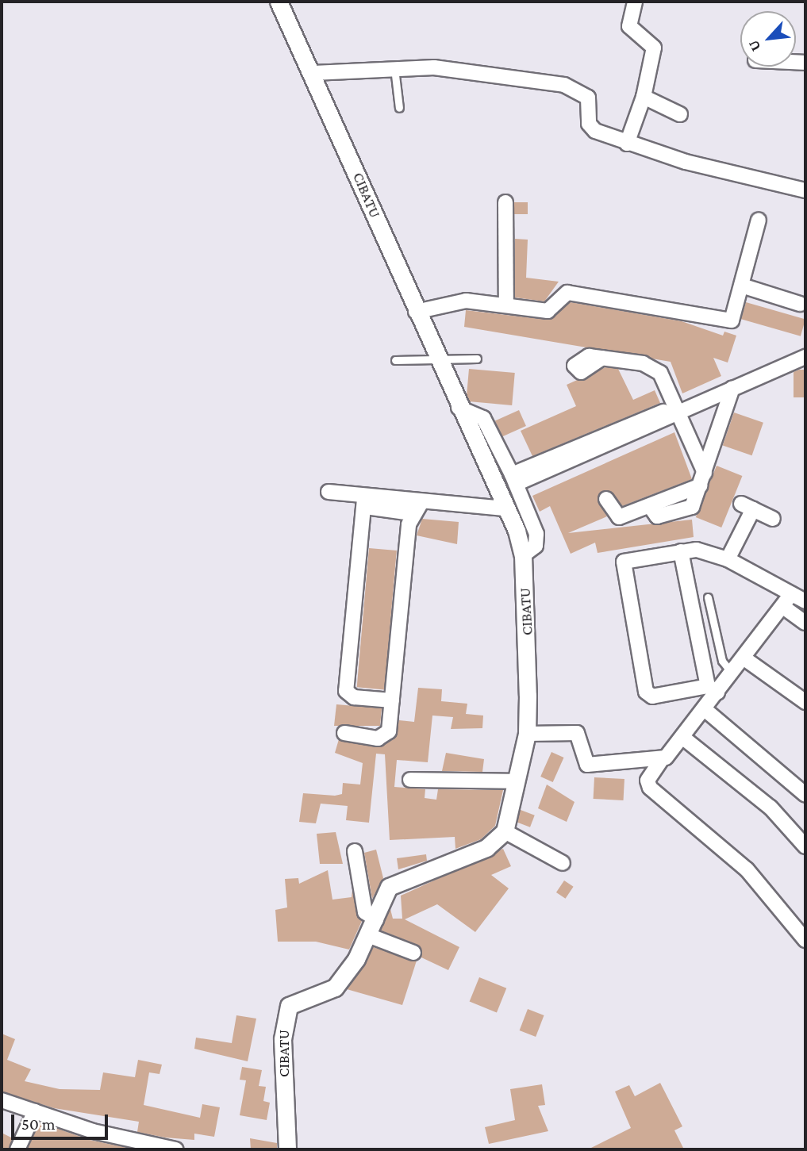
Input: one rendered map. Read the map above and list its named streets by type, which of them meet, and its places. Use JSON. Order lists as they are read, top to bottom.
{
  "streets": {
    "street": ["CIBATU"]
  },
  "scale_bar": "50 m",
  "north": "bottom left"
}
